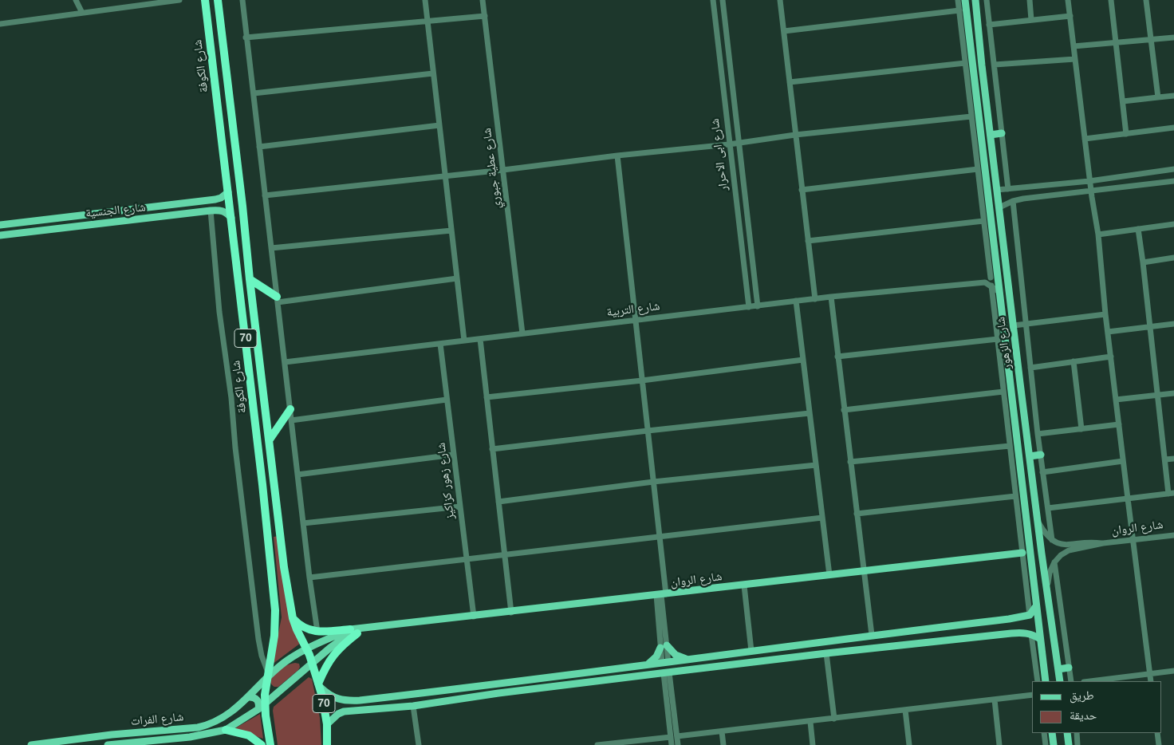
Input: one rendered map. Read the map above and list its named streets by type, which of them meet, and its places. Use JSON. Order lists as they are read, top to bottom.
{
  "streets": {
    "highway": ["شارع الكوفة", "70"],
    "main road": [
      "شارع الجنسية",
      "شارع الزهور",
      "شارع الروان",
      "شارع الفرات"
    ],
    "street": [
      "شارع ابی الاحرار",
      "شارع عطية جبوري",
      "شارع التربية",
      "شارع زهور كزاكيز"
    ]
  },
  "crossings": [
    ["شارع الكوفة", "شارع الجنسية"],
    ["شارع الكوفة", "70"],
    ["شارع الكوفة", "شارع الروان"],
    ["شارع الكوفة", "شارع الفرات"],
    ["شارع ابی الاحرار", "شارع التربية"],
    ["شارع عطية جبوري", "شارع التربية"],
    ["شارع التربية", "شارع زهور كزاكيز"],
    ["70", "شارع الروان"],
    ["70", "شارع الفرات"],
    ["شارع زهور كزاكيز", "شارع الروان"],
    ["شارع الروان", "شارع الفرات"]
  ],
  "legend": ["طريق", "حديقة"]
}
